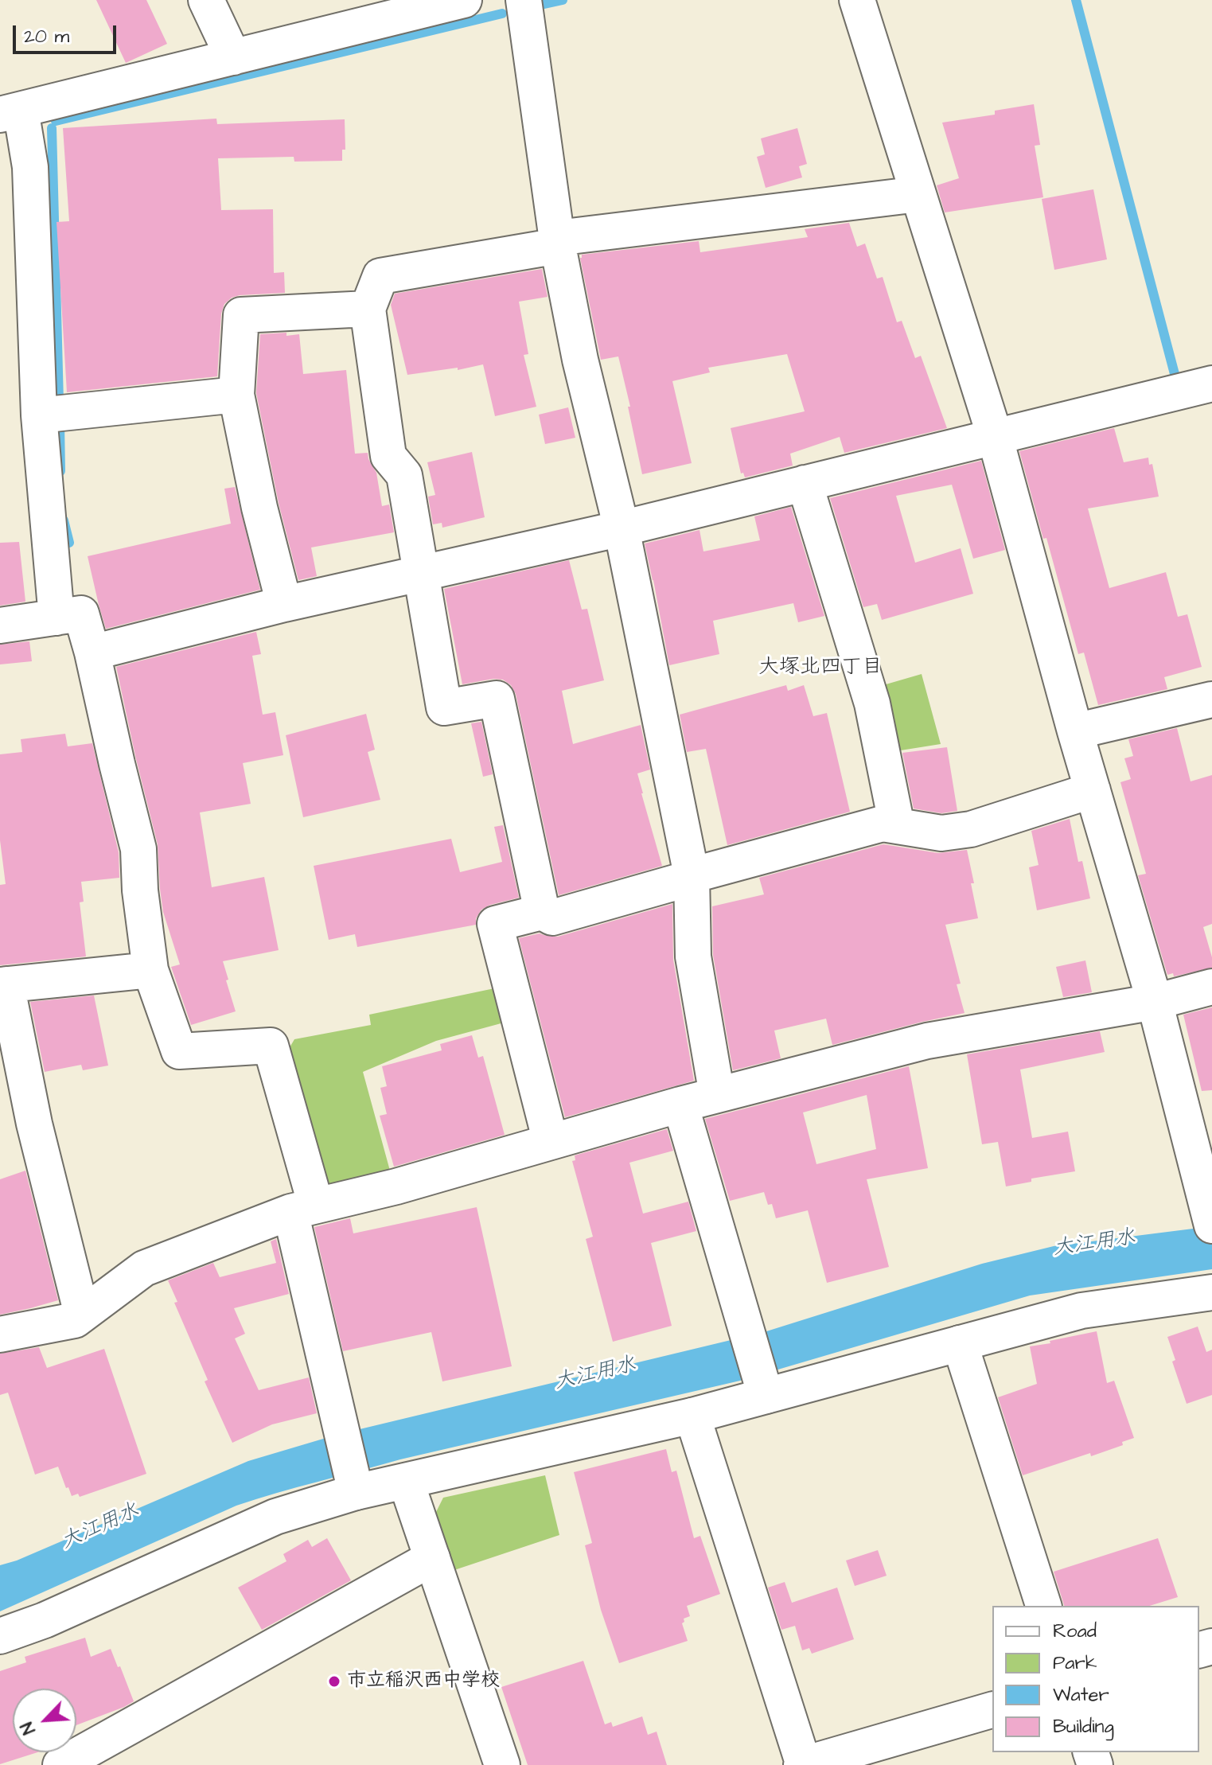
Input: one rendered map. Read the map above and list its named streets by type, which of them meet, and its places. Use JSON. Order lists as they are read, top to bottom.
{
  "districts": ["大塚北四丁目"],
  "water": ["大江用水"],
  "places": ["市立稲沢西中学校"],
  "legend": [
    "Road",
    "Park",
    "Water",
    "Building"
  ],
  "scale_bar": "20 m",
  "north": "bottom left"
}
